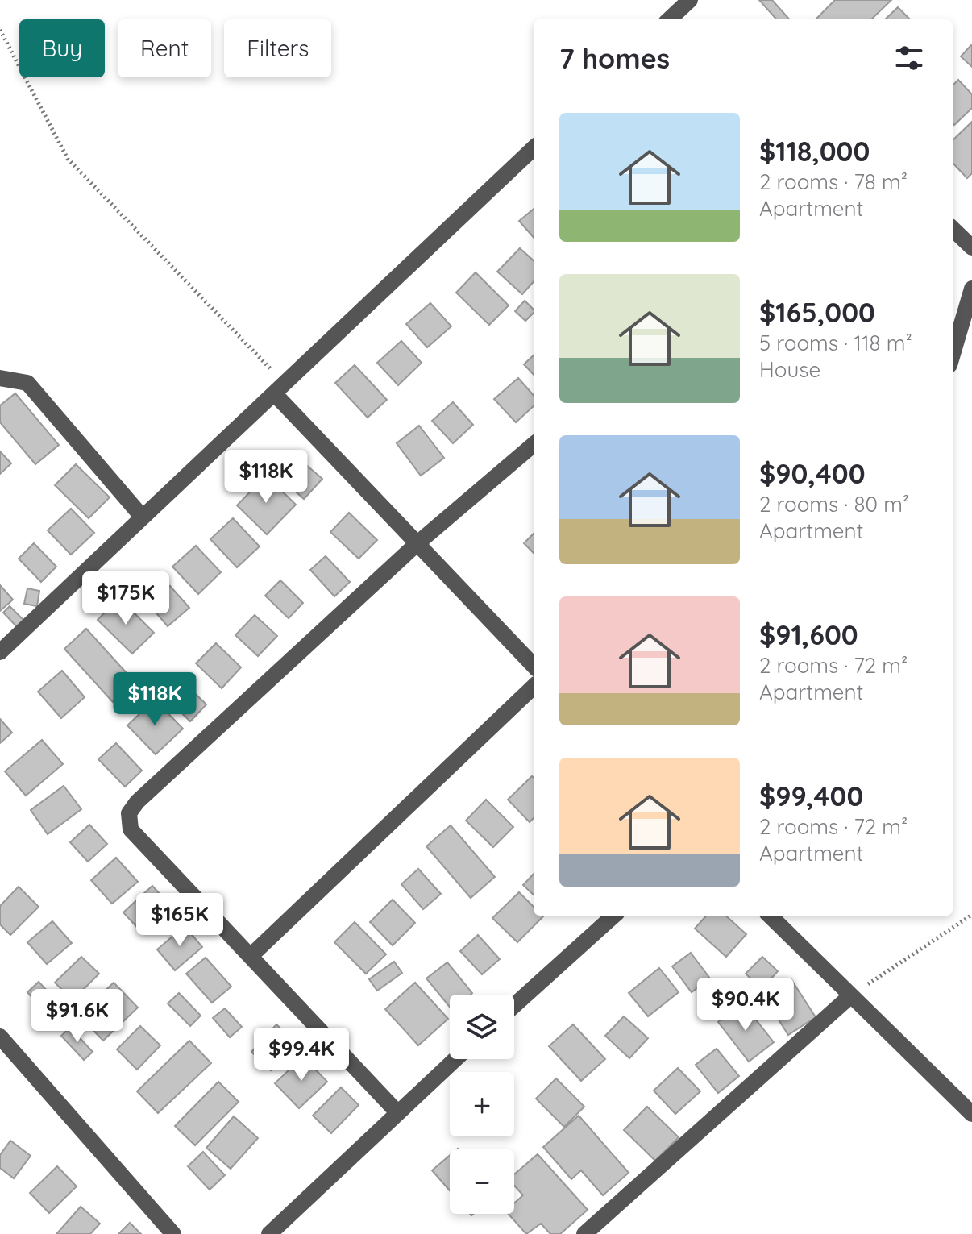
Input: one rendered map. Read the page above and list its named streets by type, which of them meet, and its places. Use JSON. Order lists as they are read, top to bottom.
{
  "page": {
    "chip": ["Buy", "Rent", "Filters"],
    "heading": "7 homes",
    "list": [
      {
        "name": "$118,000",
        "note": "2 rooms · 78 m² · Apartment"
      },
      {
        "name": "$165,000",
        "note": "5 rooms · 118 m² · House"
      },
      {
        "name": "$90,400",
        "note": "2 rooms · 80 m² · Apartment"
      },
      {
        "name": "$91,600",
        "note": "2 rooms · 72 m² · Apartment"
      },
      {
        "name": "$99,400",
        "note": "2 rooms · 72 m² · Apartment"
      }
    ],
    "price": [
      "$118K",
      "$175K",
      "$118K",
      "$165K",
      "$90.4K",
      "$91.6K",
      "$99.4K"
    ],
    "map_buttons": ["+", "−"]
  }
}
